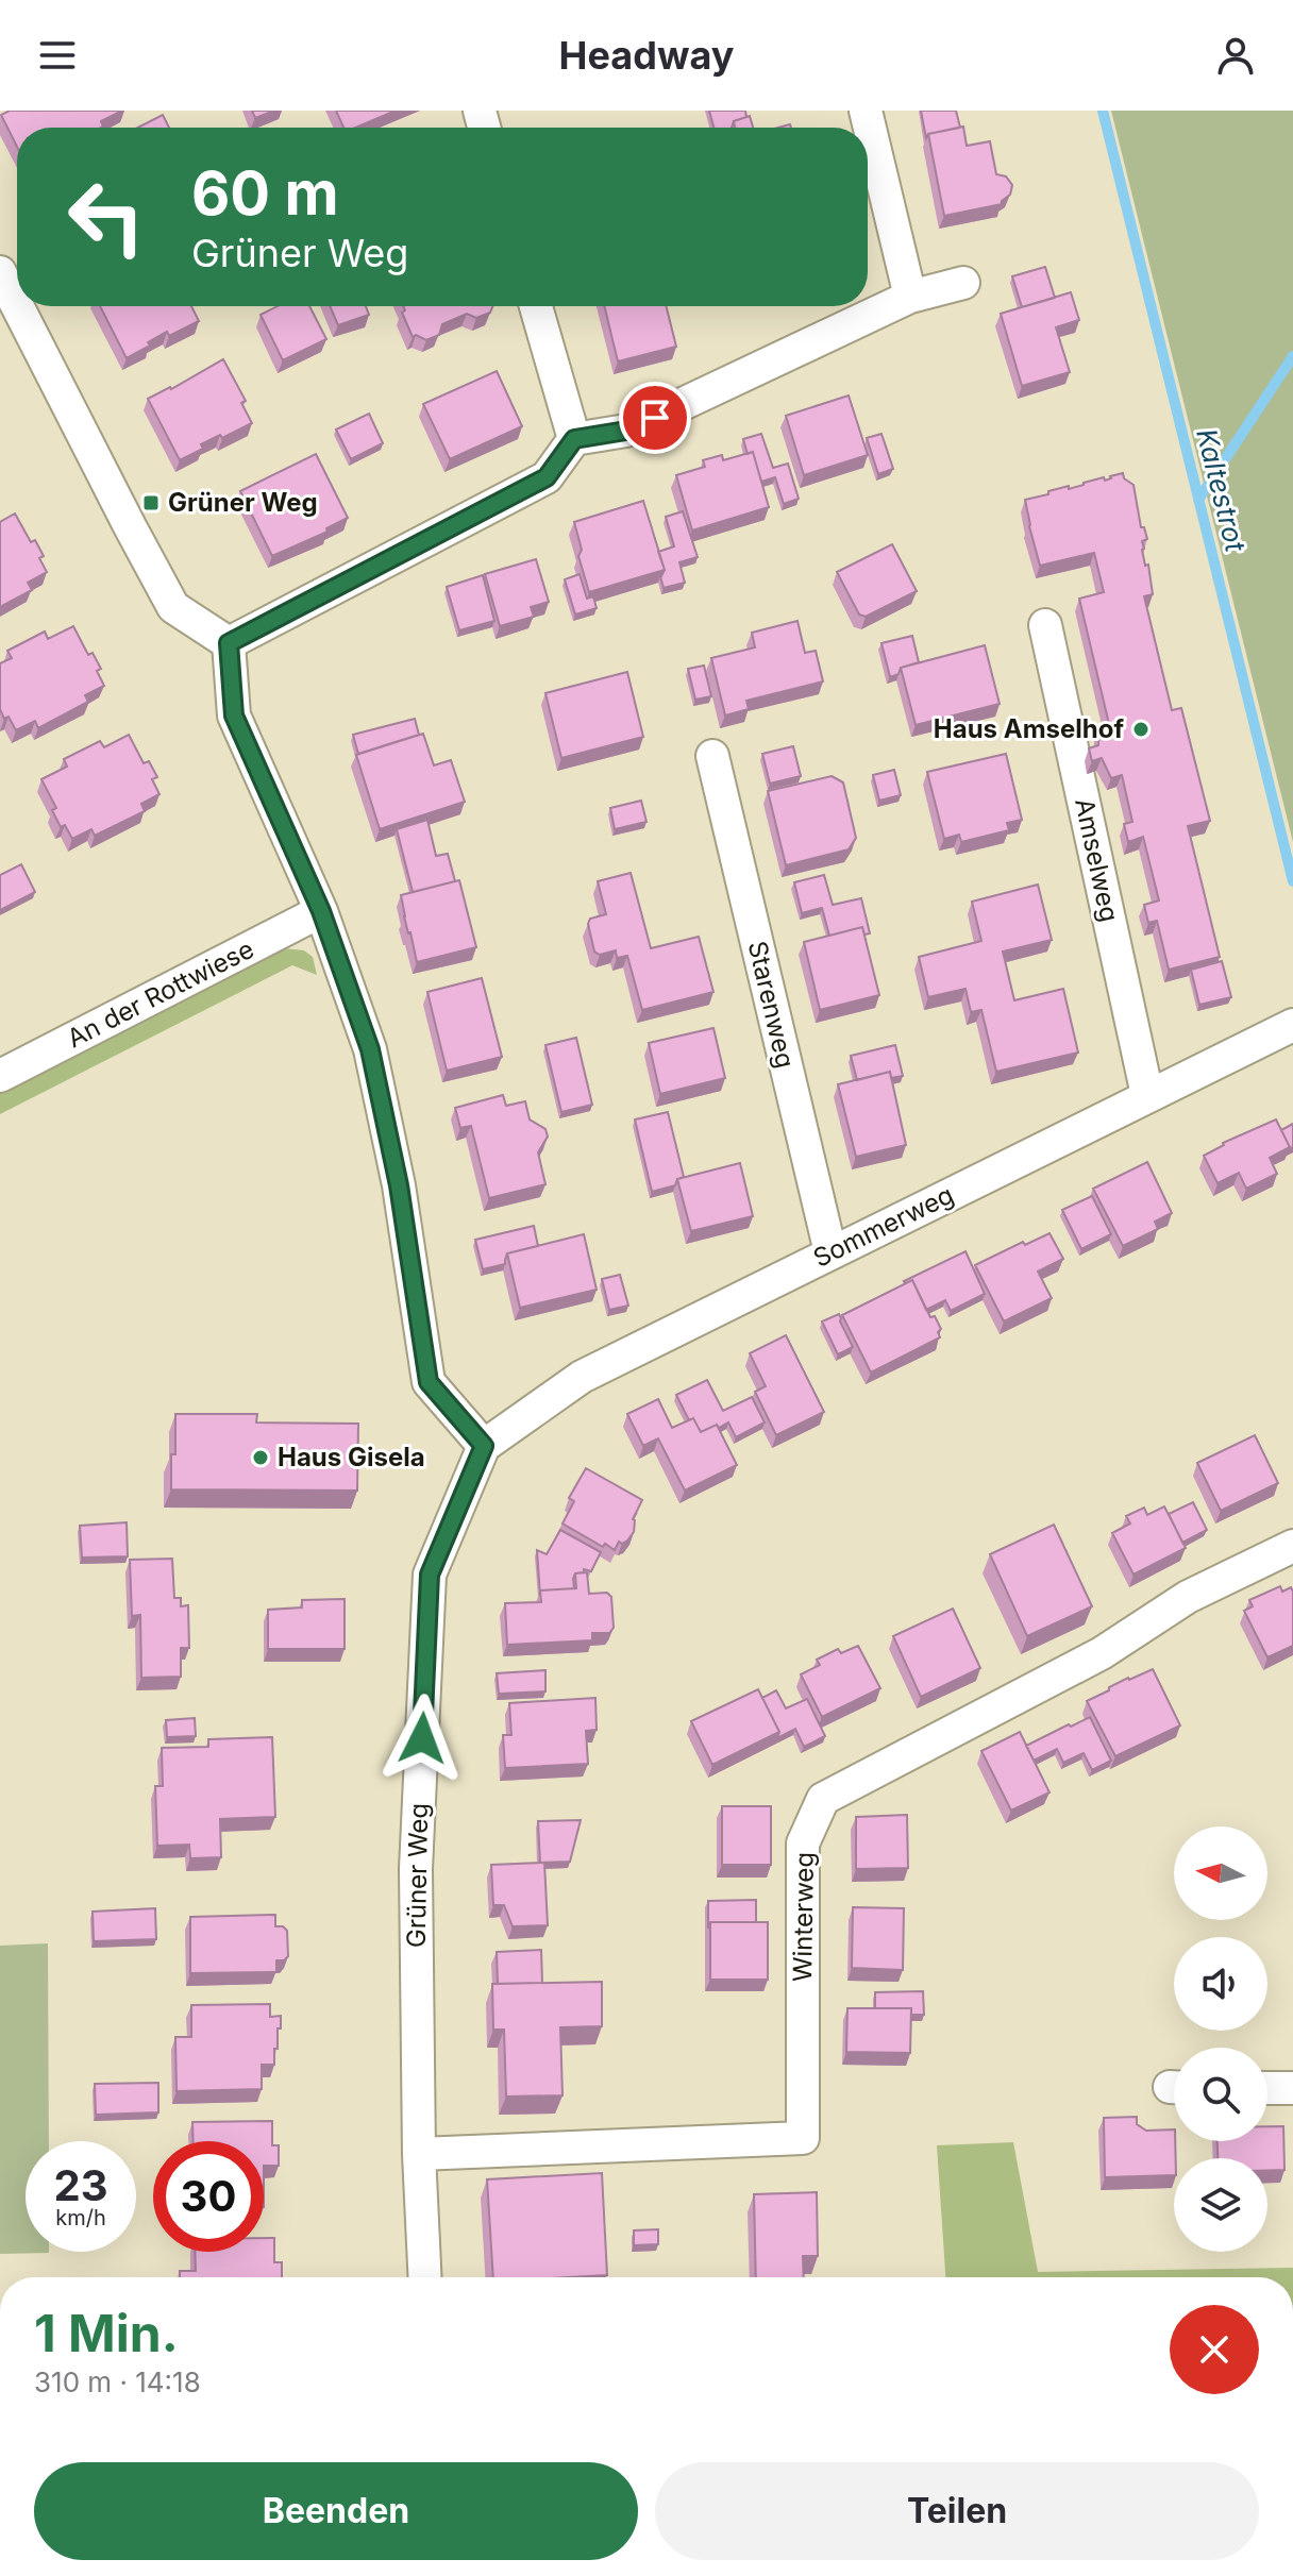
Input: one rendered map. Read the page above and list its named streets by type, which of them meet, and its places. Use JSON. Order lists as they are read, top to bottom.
{
  "streets": {
    "street": [
      "Amselweg",
      "An der Rottwiese",
      "Starenweg",
      "Sommerweg",
      "Grüner Weg",
      "Winterweg"
    ]
  },
  "crossings": [
    ["Amselweg", "Sommerweg"],
    ["Starenweg", "Sommerweg"],
    ["Sommerweg", "Grüner Weg"],
    ["Grüner Weg", "Winterweg"]
  ],
  "water": ["Kaltestrot"],
  "places": {
    "transit": ["Grüner Weg"],
    "other": ["Haus Amselhof", "Haus Gisela"]
  },
  "north": "left",
  "page": {
    "header": "Headway",
    "turn": ["60 m", "Grüner Weg"],
    "speed": "23 km/h",
    "limit": "30",
    "heading": ["1 Min.", "310 m · 14:18"],
    "buttons": ["Beenden", "Teilen"]
  }
}
